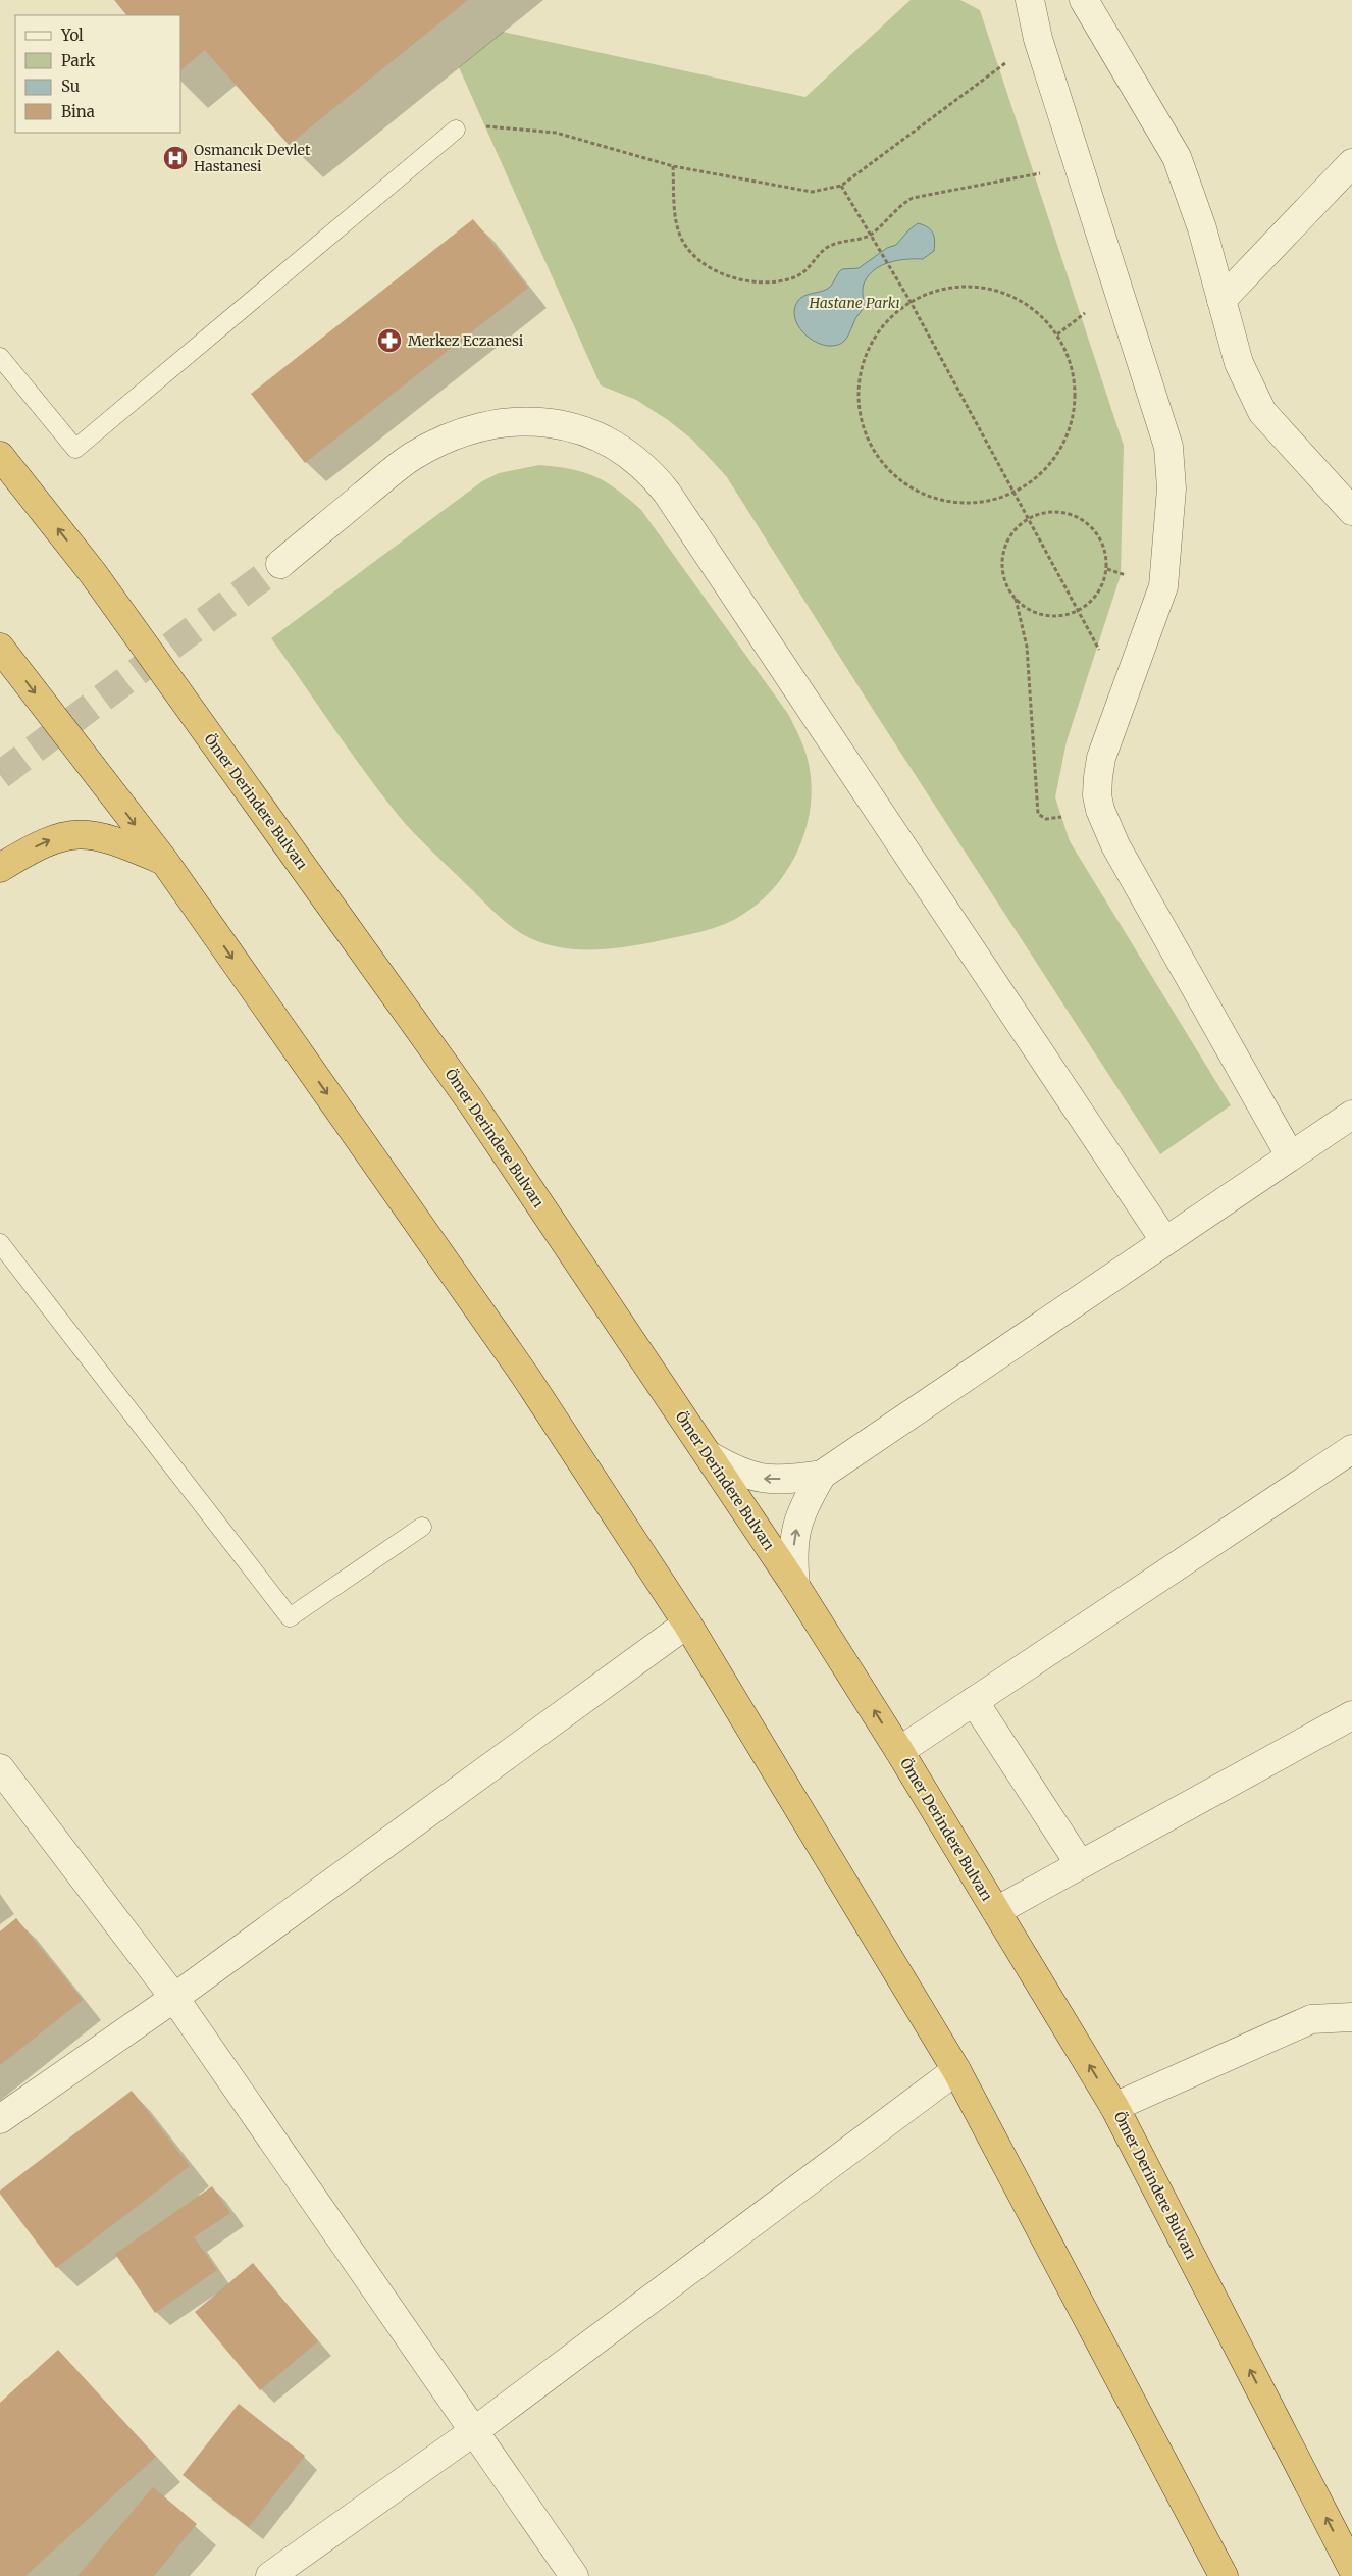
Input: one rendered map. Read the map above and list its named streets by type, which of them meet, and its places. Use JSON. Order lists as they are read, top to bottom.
{
  "streets": {
    "highway": ["Ömer Derindere Bulvarı"]
  },
  "parks": ["Hastane Parkı"],
  "places": {
    "hospital": ["Osmancık Devlet Hastanesi"],
    "pharmacy": ["Merkez Eczanesi"]
  },
  "legend": [
    "Yol",
    "Park",
    "Su",
    "Bina"
  ]
}
